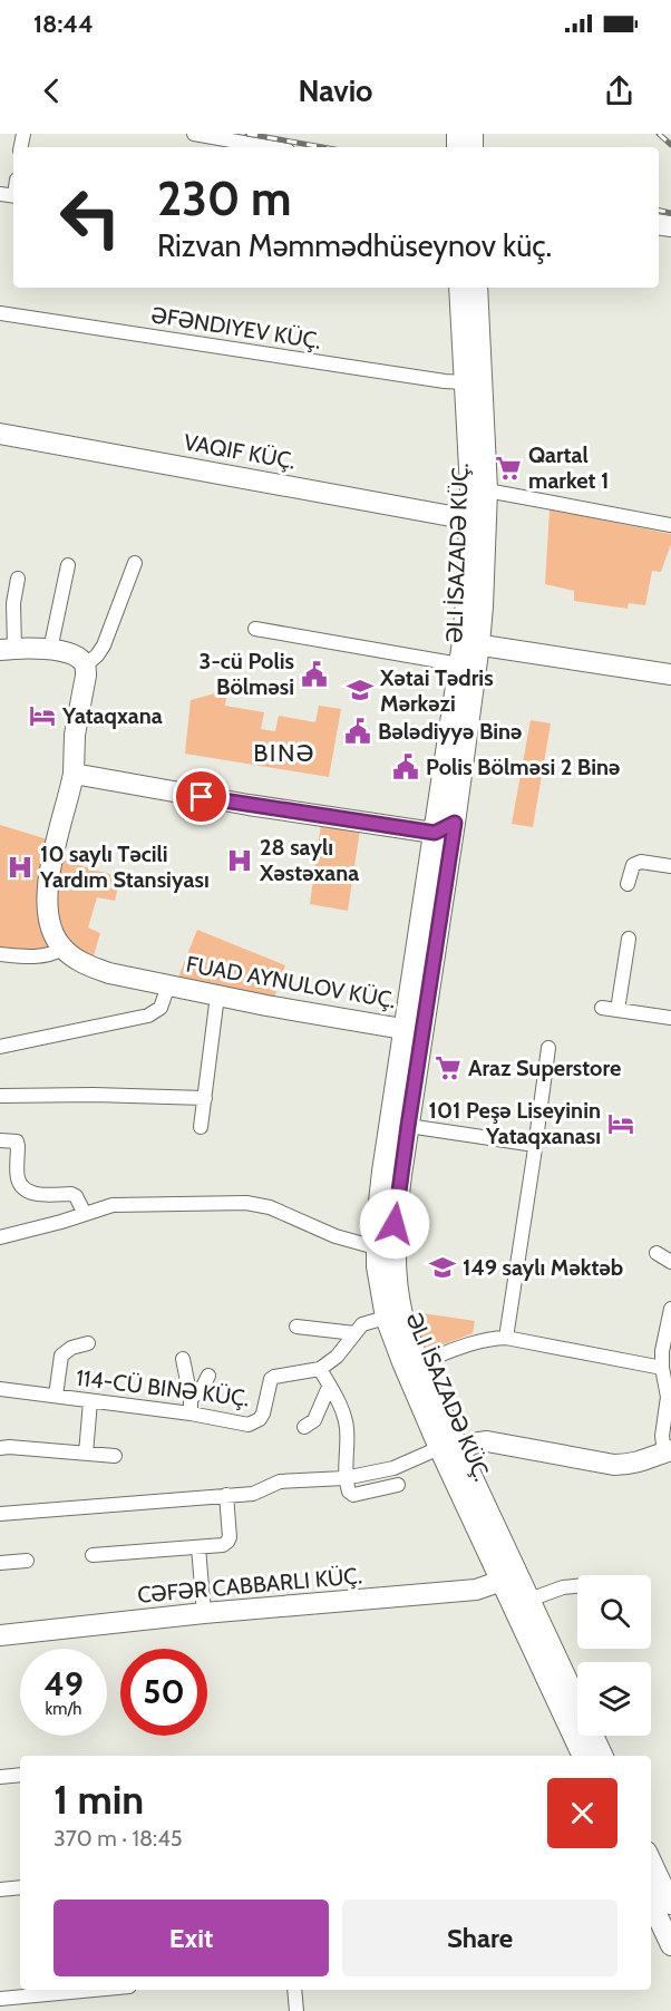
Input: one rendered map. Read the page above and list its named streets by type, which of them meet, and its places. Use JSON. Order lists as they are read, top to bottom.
{
  "streets": {
    "main road": ["VAQIF KÜÇ.", "ƏLI İSAZADƏ KÜÇ.", "FUAD AYNULOV KÜÇ."],
    "street": ["ƏFƏNDIYEV KÜÇ.", "114-CÜ BINƏ KÜÇ."]
  },
  "crossings": [
    ["ƏFƏNDIYEV KÜÇ.", "ƏLI İSAZADƏ KÜÇ."],
    ["VAQIF KÜÇ.", "ƏLI İSAZADƏ KÜÇ."],
    ["ƏLI İSAZADƏ KÜÇ.", "FUAD AYNULOV KÜÇ."]
  ],
  "districts": ["BINƏ"],
  "places": {
    "supermarket": ["Qartal market 1", "Araz Superstore"],
    "public building": ["3-cü Polis Bölməsi", "Bələdiyyə Binə", "Polis Bölməsi 2 Binə"],
    "school or university": ["Xətai Tədris Mərkəzi", "149 saylı Məktəb"],
    "hotel": ["Yataqxana", "101 Peşə Liseyinin Yataqxanası"],
    "hospital": ["28 saylı Xəstəxana", "10 saylı Təcili Yardım Stansiyası"]
  },
  "page": {
    "status": "18:44",
    "header": "Navio",
    "turn": ["230 m", "Rizvan Məmmədhüseynov küç."],
    "speed": "49 km/h",
    "limit": "50",
    "heading": ["1 min", "370 m · 18:45"],
    "buttons": ["Exit", "Share"]
  }
}
